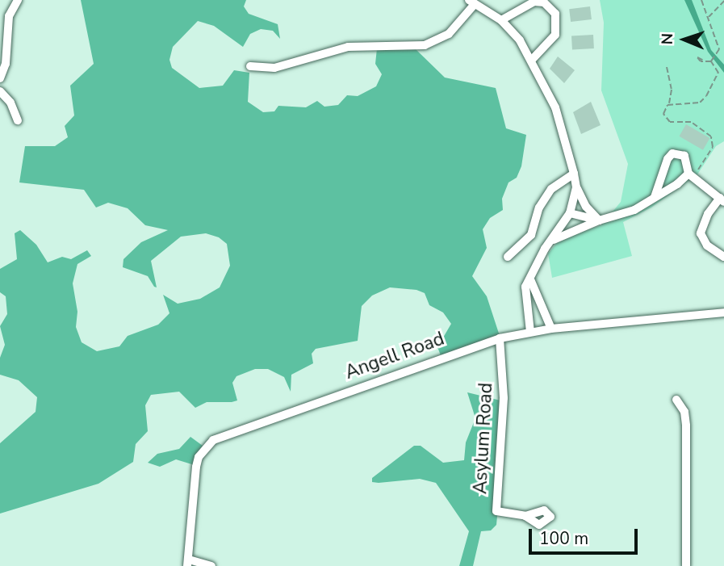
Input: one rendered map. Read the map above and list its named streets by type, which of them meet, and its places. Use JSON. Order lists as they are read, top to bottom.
{
  "streets": {
    "street": ["Angell Road", "Asylum Road"]
  },
  "crossings": [
    ["Angell Road", "Asylum Road"]
  ],
  "scale_bar": "100 m",
  "north": "left"
}
